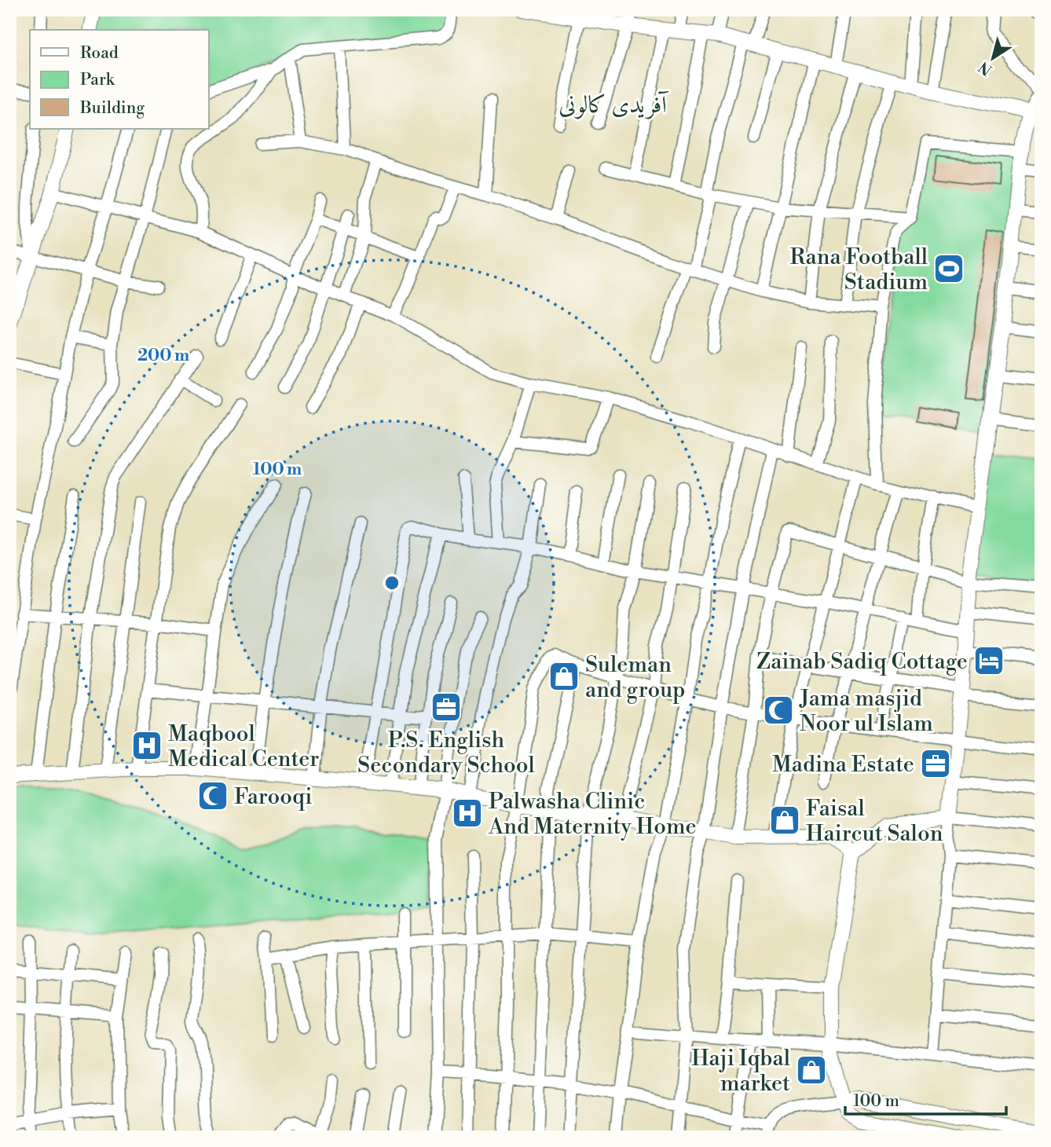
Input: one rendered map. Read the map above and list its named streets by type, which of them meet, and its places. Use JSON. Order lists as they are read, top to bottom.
{
  "districts": ["آفریدی کالونی"],
  "places": {
    "sports": ["Rana Football Stadium"],
    "hotel": ["Zainab Sadiq Cottage"],
    "shop": ["Suleman and group", "Faisal Haircut Salon", "Haji Iqbal market"],
    "office": ["P.S. English Secondary School", "Madina Estate"],
    "mosque": ["Jama masjid Noor ul Islam", "Farooqi"],
    "hospital": ["Maqbool Medical Center", "Palwasha Clinic And Maternity Home"]
  },
  "legend": ["Road", "Park", "Building"],
  "scale_bar": "100 m",
  "north": "bottom left",
  "rings": ["200 m", "100 m"]
}
